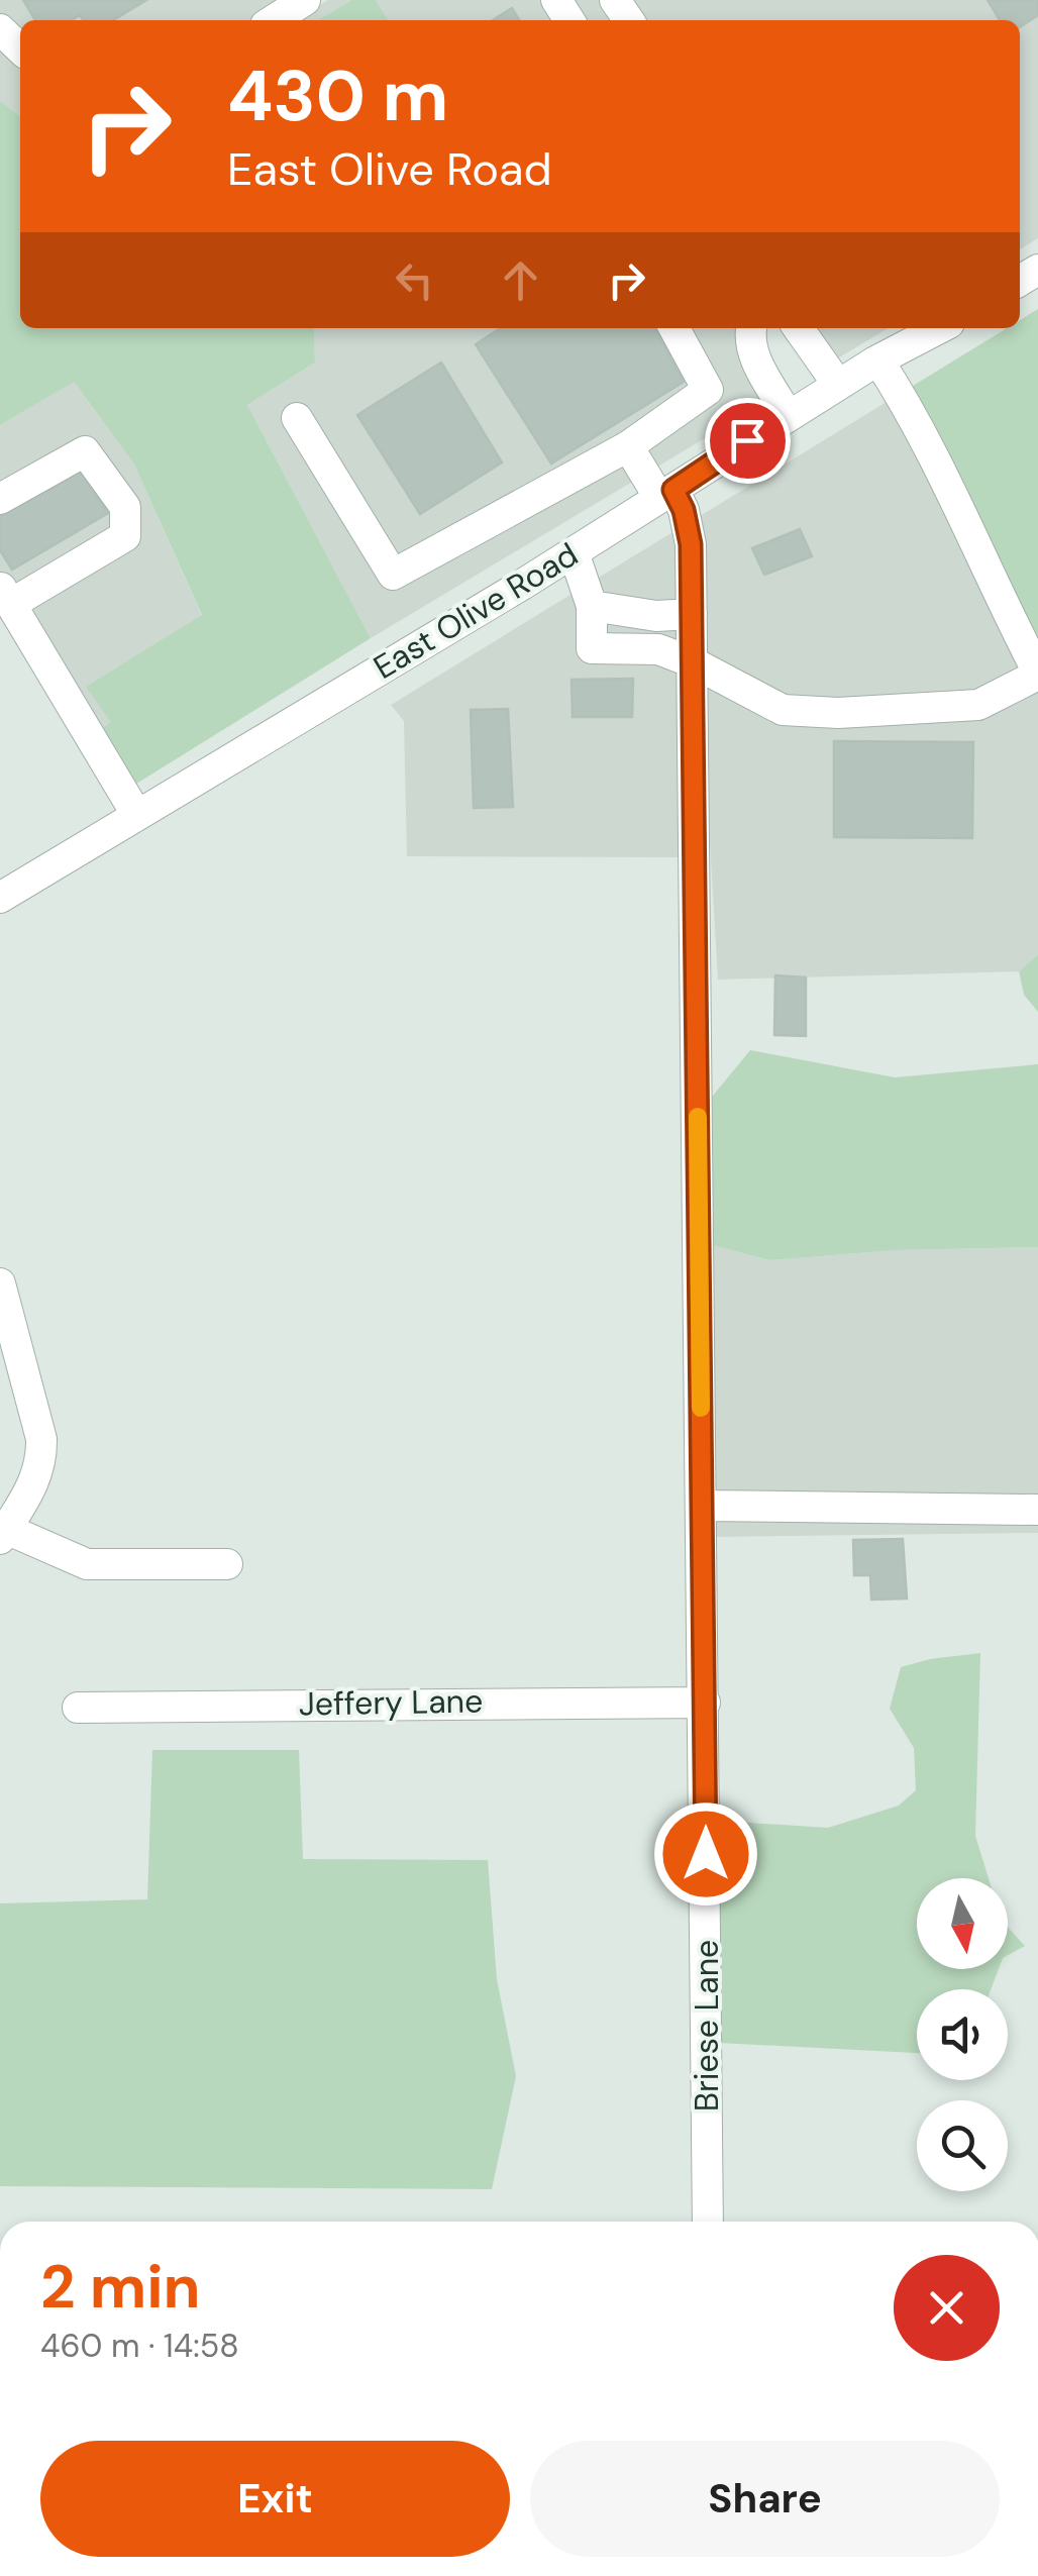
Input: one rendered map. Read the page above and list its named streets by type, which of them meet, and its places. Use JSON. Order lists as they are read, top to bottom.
{
  "streets": {
    "street": ["East Olive Road", "Jeffery Lane", "Briese Lane"]
  },
  "crossings": [
    ["East Olive Road", "Briese Lane"],
    ["Jeffery Lane", "Briese Lane"]
  ],
  "north": "bottom",
  "page": {
    "turn": ["430 m", "East Olive Road"],
    "heading": ["2 min", "460 m · 14:58"],
    "buttons": ["Exit", "Share"]
  }
}
